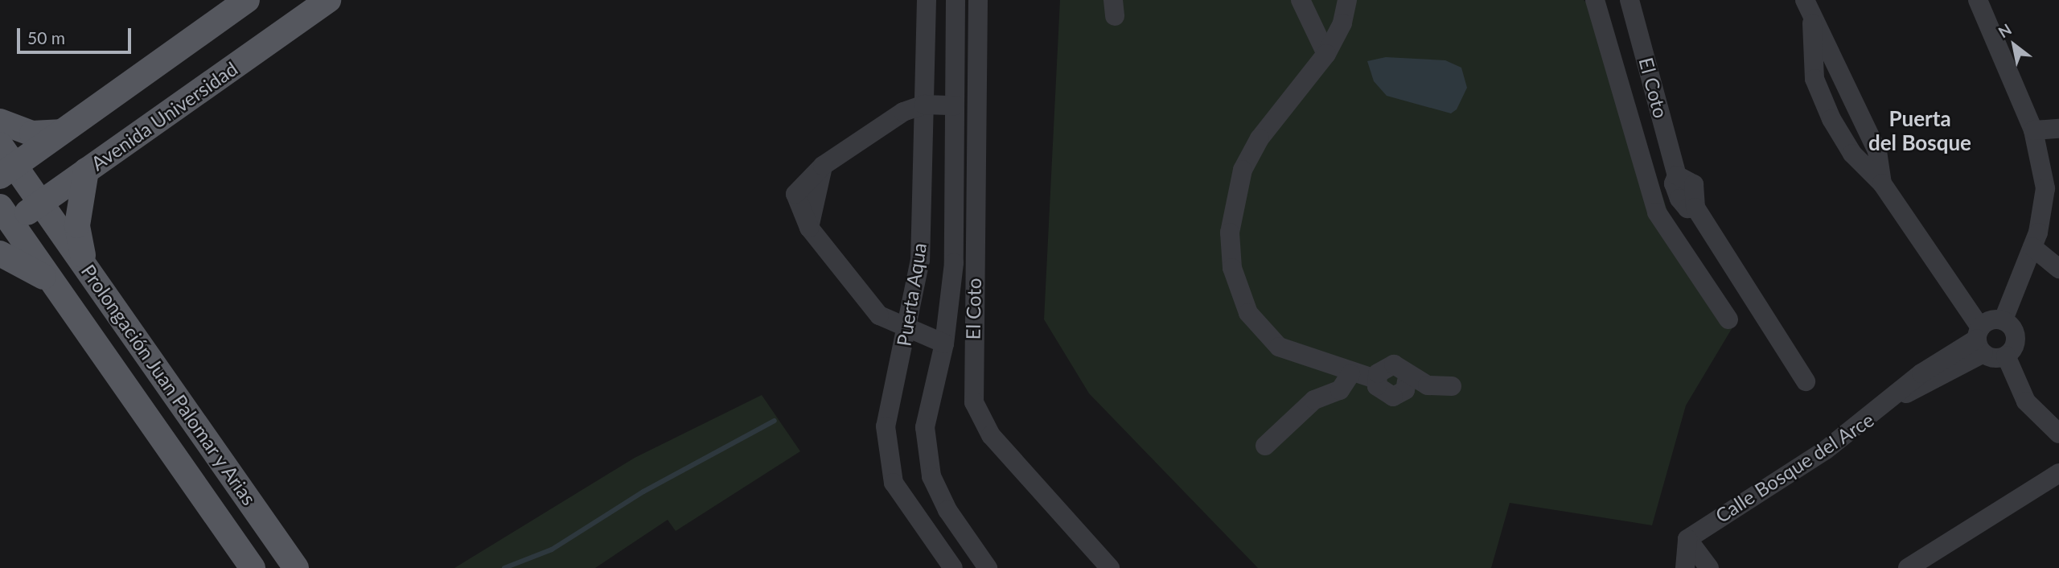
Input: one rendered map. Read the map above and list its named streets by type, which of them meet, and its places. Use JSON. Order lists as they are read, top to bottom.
{
  "streets": {
    "main road": ["Avenida Universidad", "Prolongación Juan Palomar y Arias"],
    "street": ["El Coto", "Puerta Aqua", "Calle Bosque del Arce"]
  },
  "crossings": [
    ["Avenida Universidad", "Prolongación Juan Palomar y Arias"]
  ],
  "districts": ["Puerta del Bosque"],
  "scale_bar": "50 m",
  "north": "top left"
}
